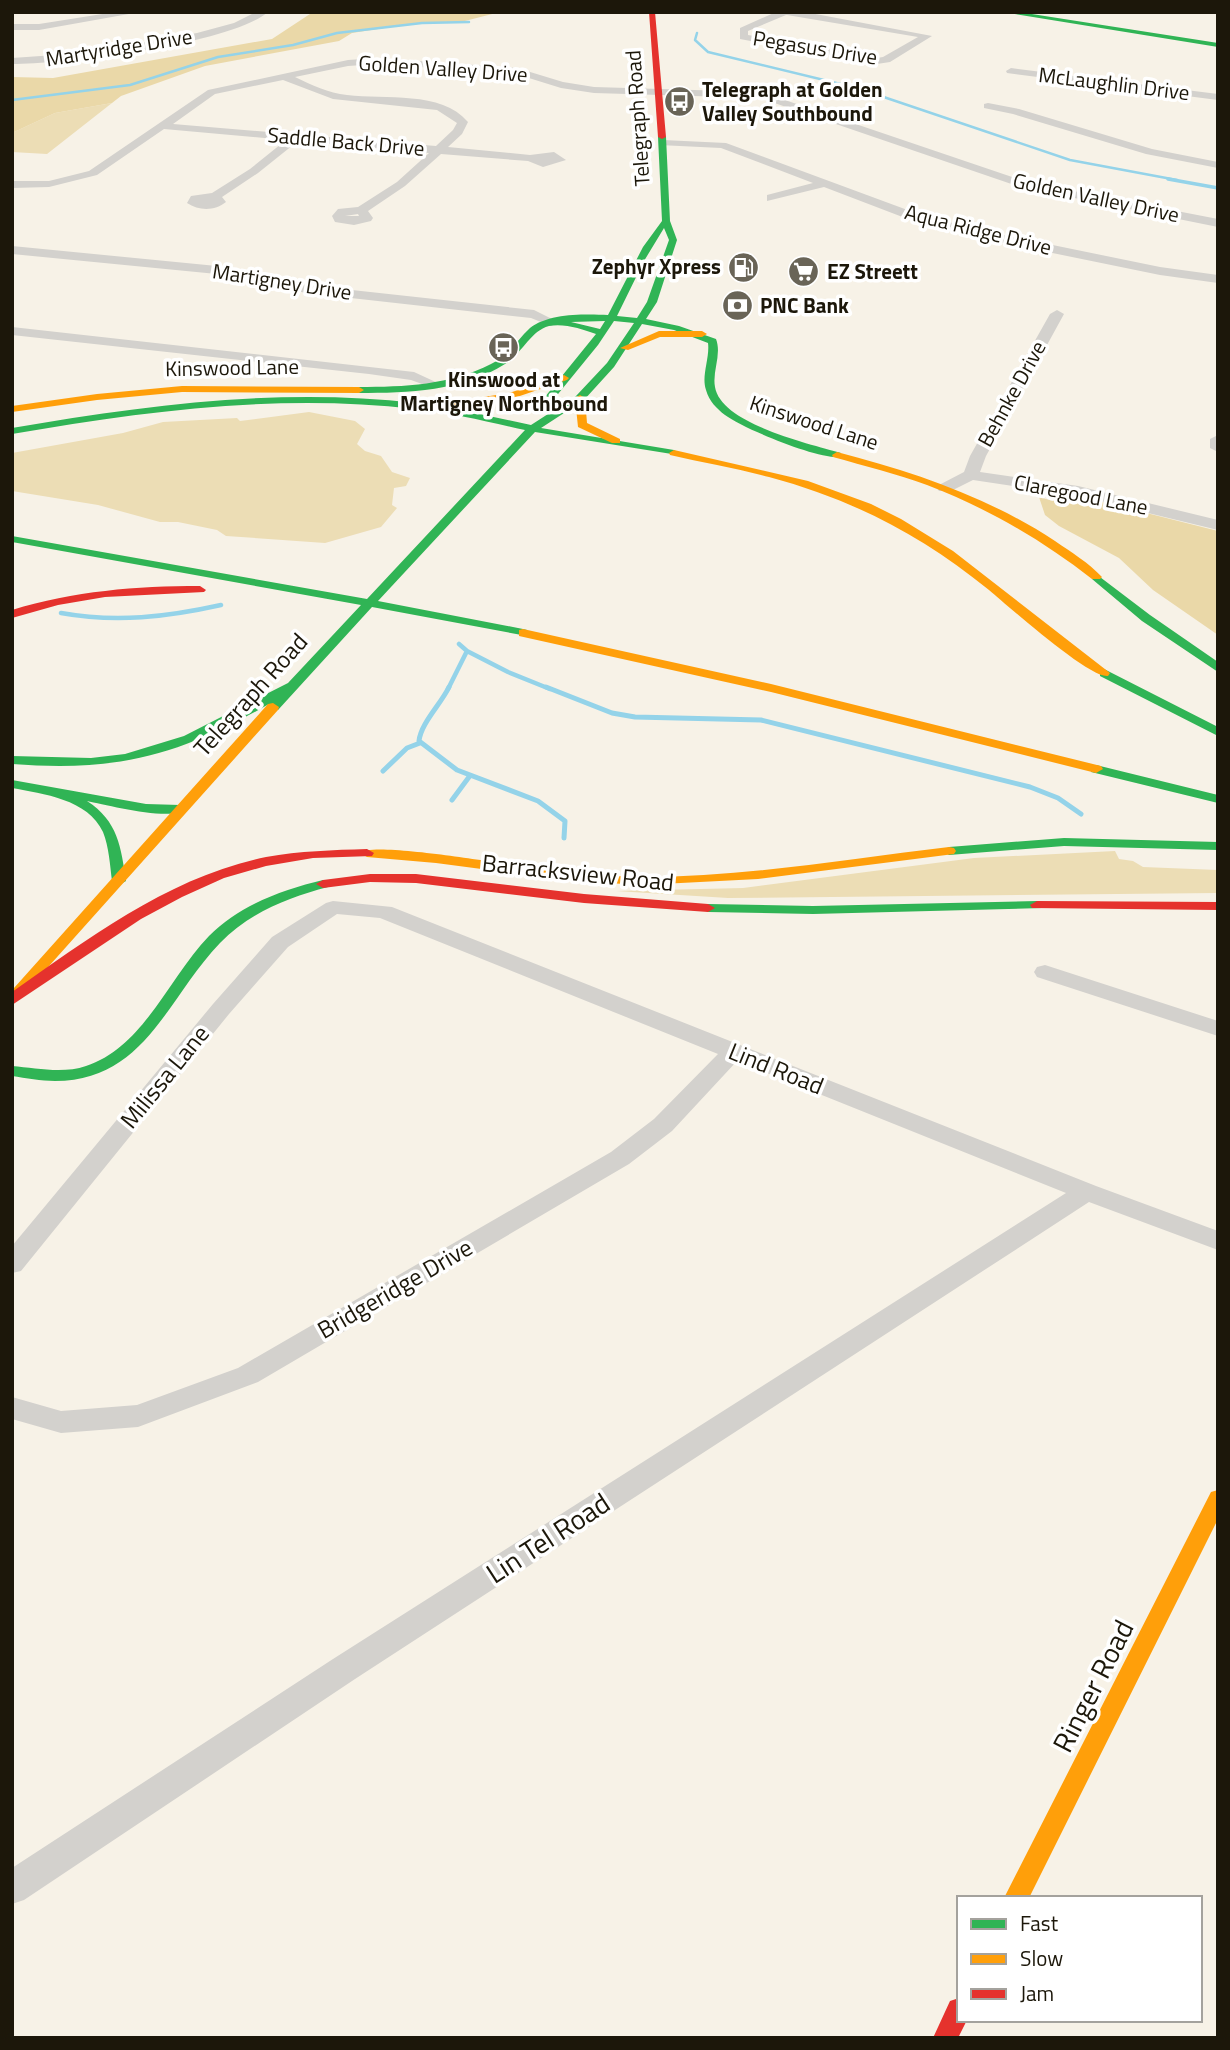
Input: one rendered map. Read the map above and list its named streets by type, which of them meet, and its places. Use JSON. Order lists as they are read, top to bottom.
{
  "streets": {
    "main road": [
      "Telegraph Road",
      "Kinswood Lane",
      "Barracksview Road",
      "Ringer Road"
    ],
    "street": [
      "Martyridge Drive",
      "Pegasus Drive",
      "Golden Valley Drive",
      "McLaughlin Drive",
      "Saddle Back Drive",
      "Aqua Ridge Drive",
      "Martigney Drive",
      "Behnke Drive",
      "Claregood Lane",
      "Lind Road",
      "Milissa Lane",
      "Bridgeridge Drive",
      "Lin Tel Road"
    ]
  },
  "crossings": [
    ["Golden Valley Drive", "Telegraph Road"],
    ["Golden Valley Drive", "Saddle Back Drive"],
    ["Telegraph Road", "Aqua Ridge Drive"],
    ["Martigney Drive", "Kinswood Lane"],
    ["Behnke Drive", "Claregood Lane"],
    ["Lind Road", "Milissa Lane"],
    ["Lind Road", "Bridgeridge Drive"],
    ["Lind Road", "Lin Tel Road"]
  ],
  "places": {
    "bus stop": ["Telegraph at Golden Valley Southbound", "Kinswood at Martigney Northbound"],
    "fuel station": ["Zephyr Xpress"],
    "supermarket": ["EZ Streett"],
    "bank": ["PNC Bank"]
  },
  "legend": ["Fast", "Slow", "Jam"]
}
